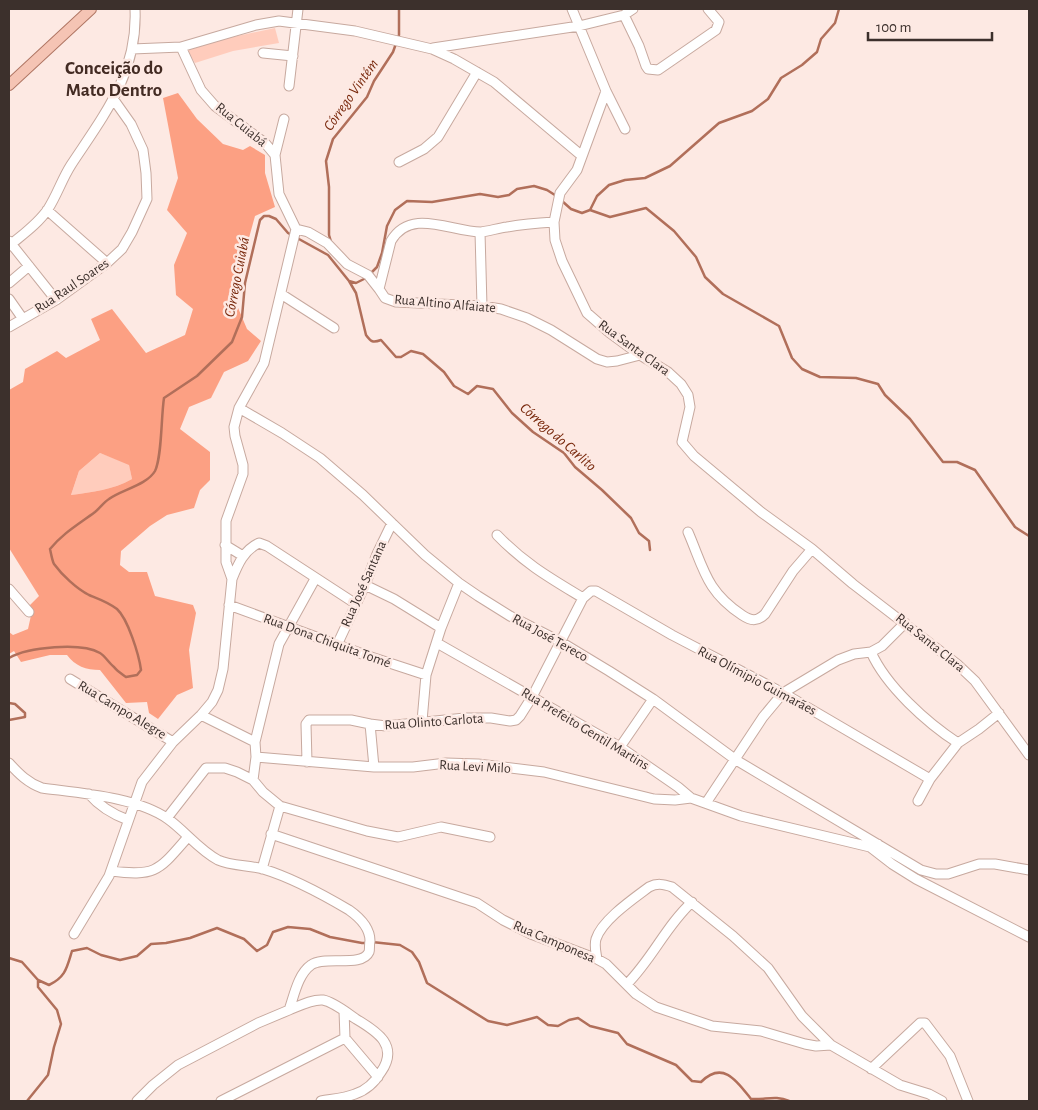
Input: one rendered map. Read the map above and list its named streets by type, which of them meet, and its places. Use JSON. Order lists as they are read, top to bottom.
{
  "streets": {
    "street": [
      "Rua Cuiabá",
      "Rua Raul Soares",
      "Rua Altino Alfaiate",
      "Rua Santa Clara",
      "Rua José Santana",
      "Rua José Tereco",
      "Rua Dona Chiquita Tomé",
      "Rua Olímipio Guimarães",
      "Rua Campo Alegre",
      "Rua Olinto Carlota",
      "Rua Prefeito Gentil Martins",
      "Rua Levi Milo",
      "Rua Camponesa"
    ]
  },
  "crossings": [
    ["Rua Altino Alfaiate", "Rua Santa Clara"],
    ["Rua José Santana", "Rua José Tereco"],
    ["Rua José Santana", "Rua Dona Chiquita Tomé"],
    ["Rua José Tereco", "Rua Prefeito Gentil Martins"],
    ["Rua Olinto Carlota", "Rua Prefeito Gentil Martins"],
    ["Rua Olinto Carlota", "Rua Levi Milo"],
    ["Rua Prefeito Gentil Martins", "Rua Levi Milo"]
  ],
  "districts": ["Conceição do Mato Dentro"],
  "water": ["Córrego Vintém", "Córrego Cuiabá", "Córrego do Carlito"],
  "scale_bar": "100 m"
}
